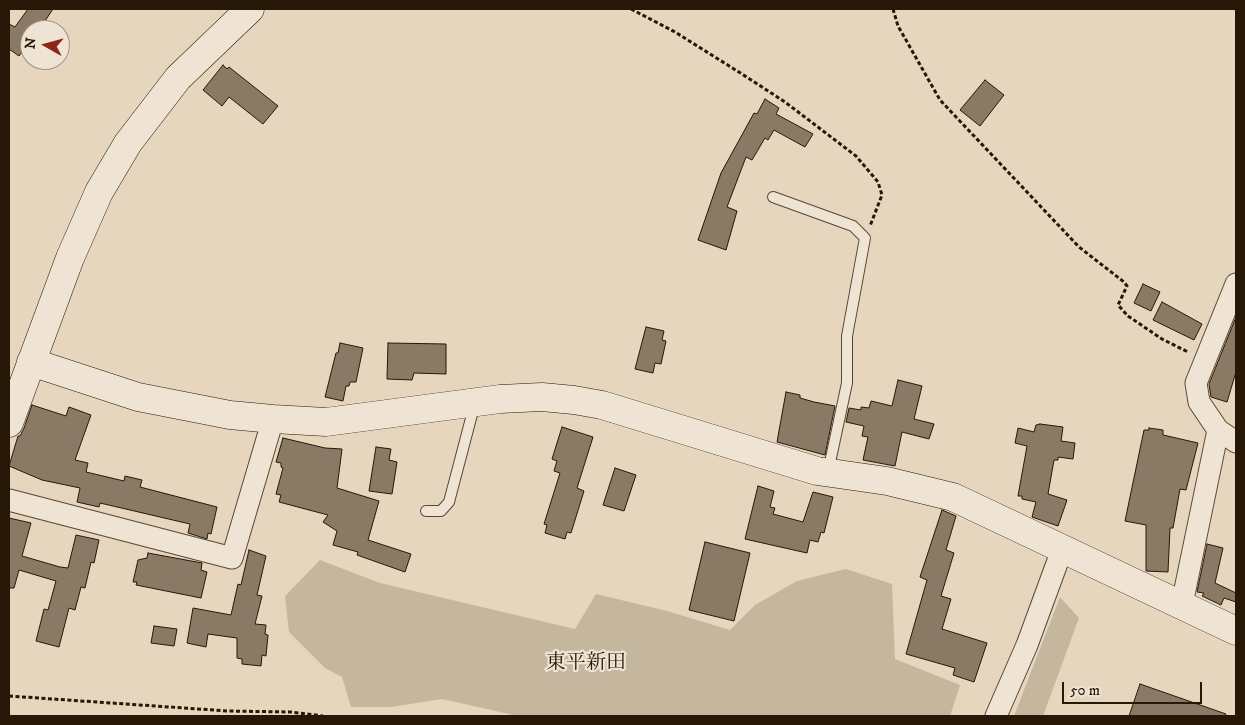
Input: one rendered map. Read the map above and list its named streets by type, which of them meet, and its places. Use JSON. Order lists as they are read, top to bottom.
{
  "districts": ["東平新田"],
  "scale_bar": "50 m",
  "north": "left"
}
